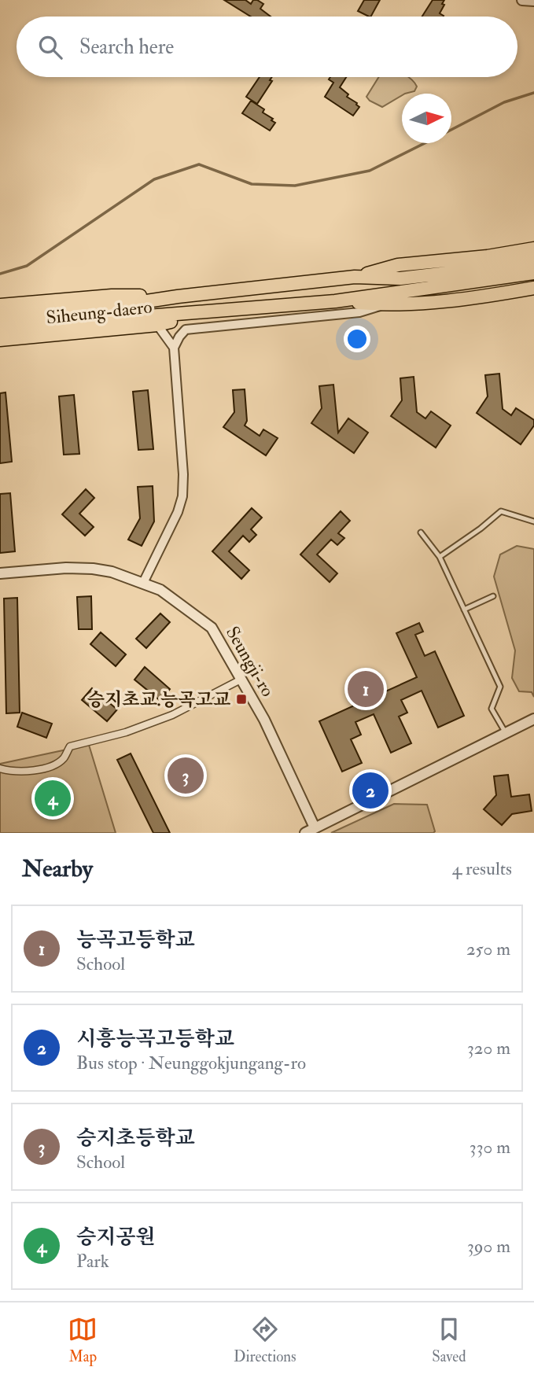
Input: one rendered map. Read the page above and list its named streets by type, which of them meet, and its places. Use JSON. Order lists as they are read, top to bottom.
{
  "streets": {
    "main road": ["Siheung-daero"],
    "street": ["Seungji-ro"]
  },
  "places": {
    "transit": ["승지초교.능곡고교"]
  },
  "north": "right",
  "page": {
    "search": "Search here",
    "pins": [
      "1",
      "3",
      "2",
      "4"
    ],
    "heading": ["Nearby", "4 results"],
    "list": [
      {
        "mark": "1",
        "name": "능곡고등학교",
        "note": "School",
        "value": "250 m"
      },
      {
        "mark": "2",
        "name": "시흥능곡고등학교",
        "note": "Bus stop · Neunggokjungang-ro",
        "value": "320 m"
      },
      {
        "mark": "3",
        "name": "승지초등학교",
        "note": "School",
        "value": "330 m"
      },
      {
        "mark": "4",
        "name": "승지공원",
        "note": "Park",
        "value": "390 m"
      }
    ],
    "nav": ["Map", "Directions", "Saved"]
  }
}
